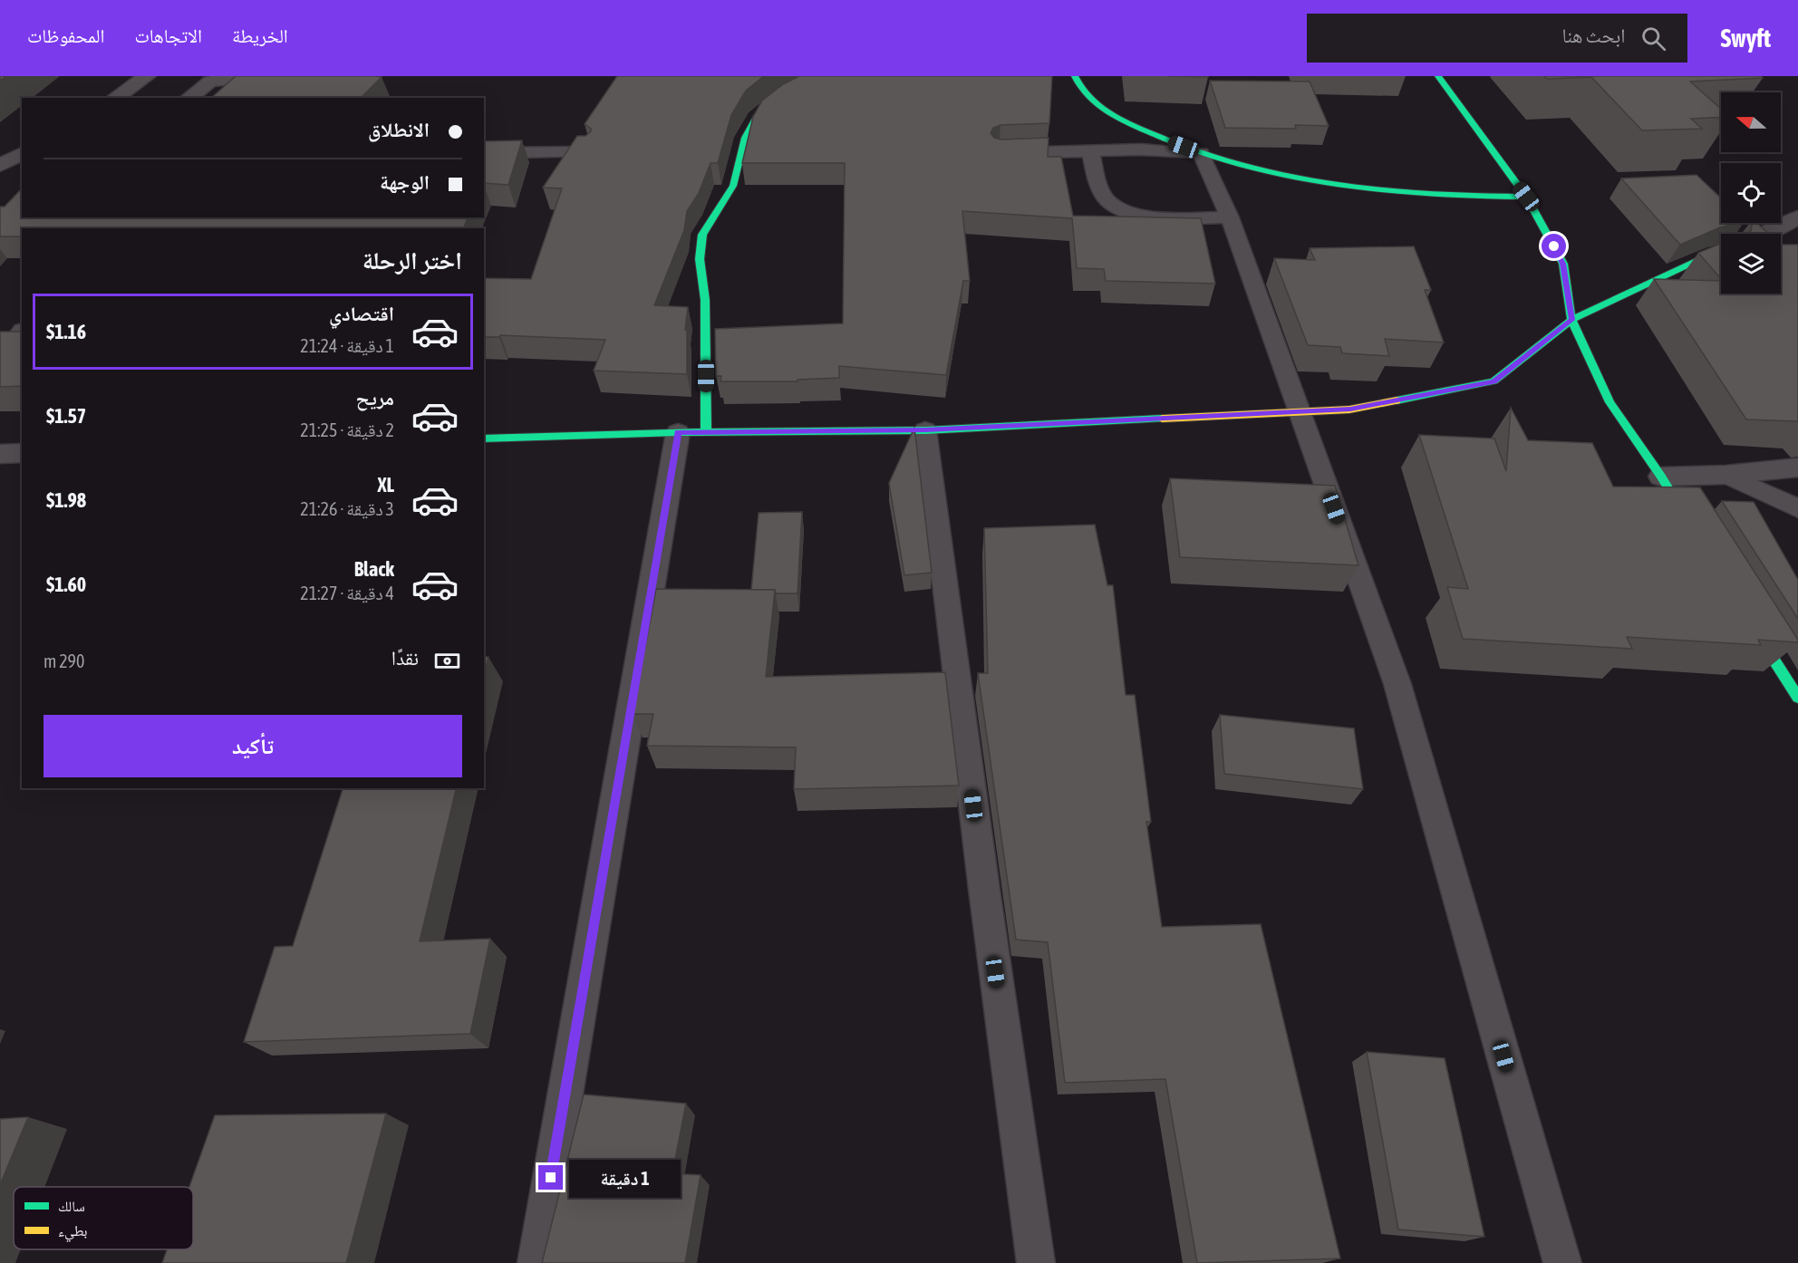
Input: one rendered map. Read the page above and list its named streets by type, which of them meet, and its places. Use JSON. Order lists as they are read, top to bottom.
{
  "legend": ["سالك", "بطيء"],
  "north": "left",
  "page": {
    "header": "Swyft",
    "search": "ابحث هنا",
    "nav": ["الخريطة", "الاتجاهات", "المحفوظات"],
    "banner": ["الانطلاق", "الوجهة"],
    "heading": "اختر الرحلة",
    "list": [
      {
        "name": "اقتصادي",
        "note": "1 دقيقة · 21:24",
        "value": "$1.16"
      },
      {
        "name": "مريح",
        "note": "2 دقيقة · 21:25",
        "value": "$1.57"
      },
      {
        "name": "XL",
        "note": "3 دقيقة · 21:26",
        "value": "$1.98"
      },
      {
        "name": "Black",
        "note": "4 دقيقة · 21:27",
        "value": "$1.60"
      }
    ],
    "pay": ["نقدًا", "290 m"],
    "buttons": "تأكيد",
    "bubble": "1 دقيقة"
  }
}
